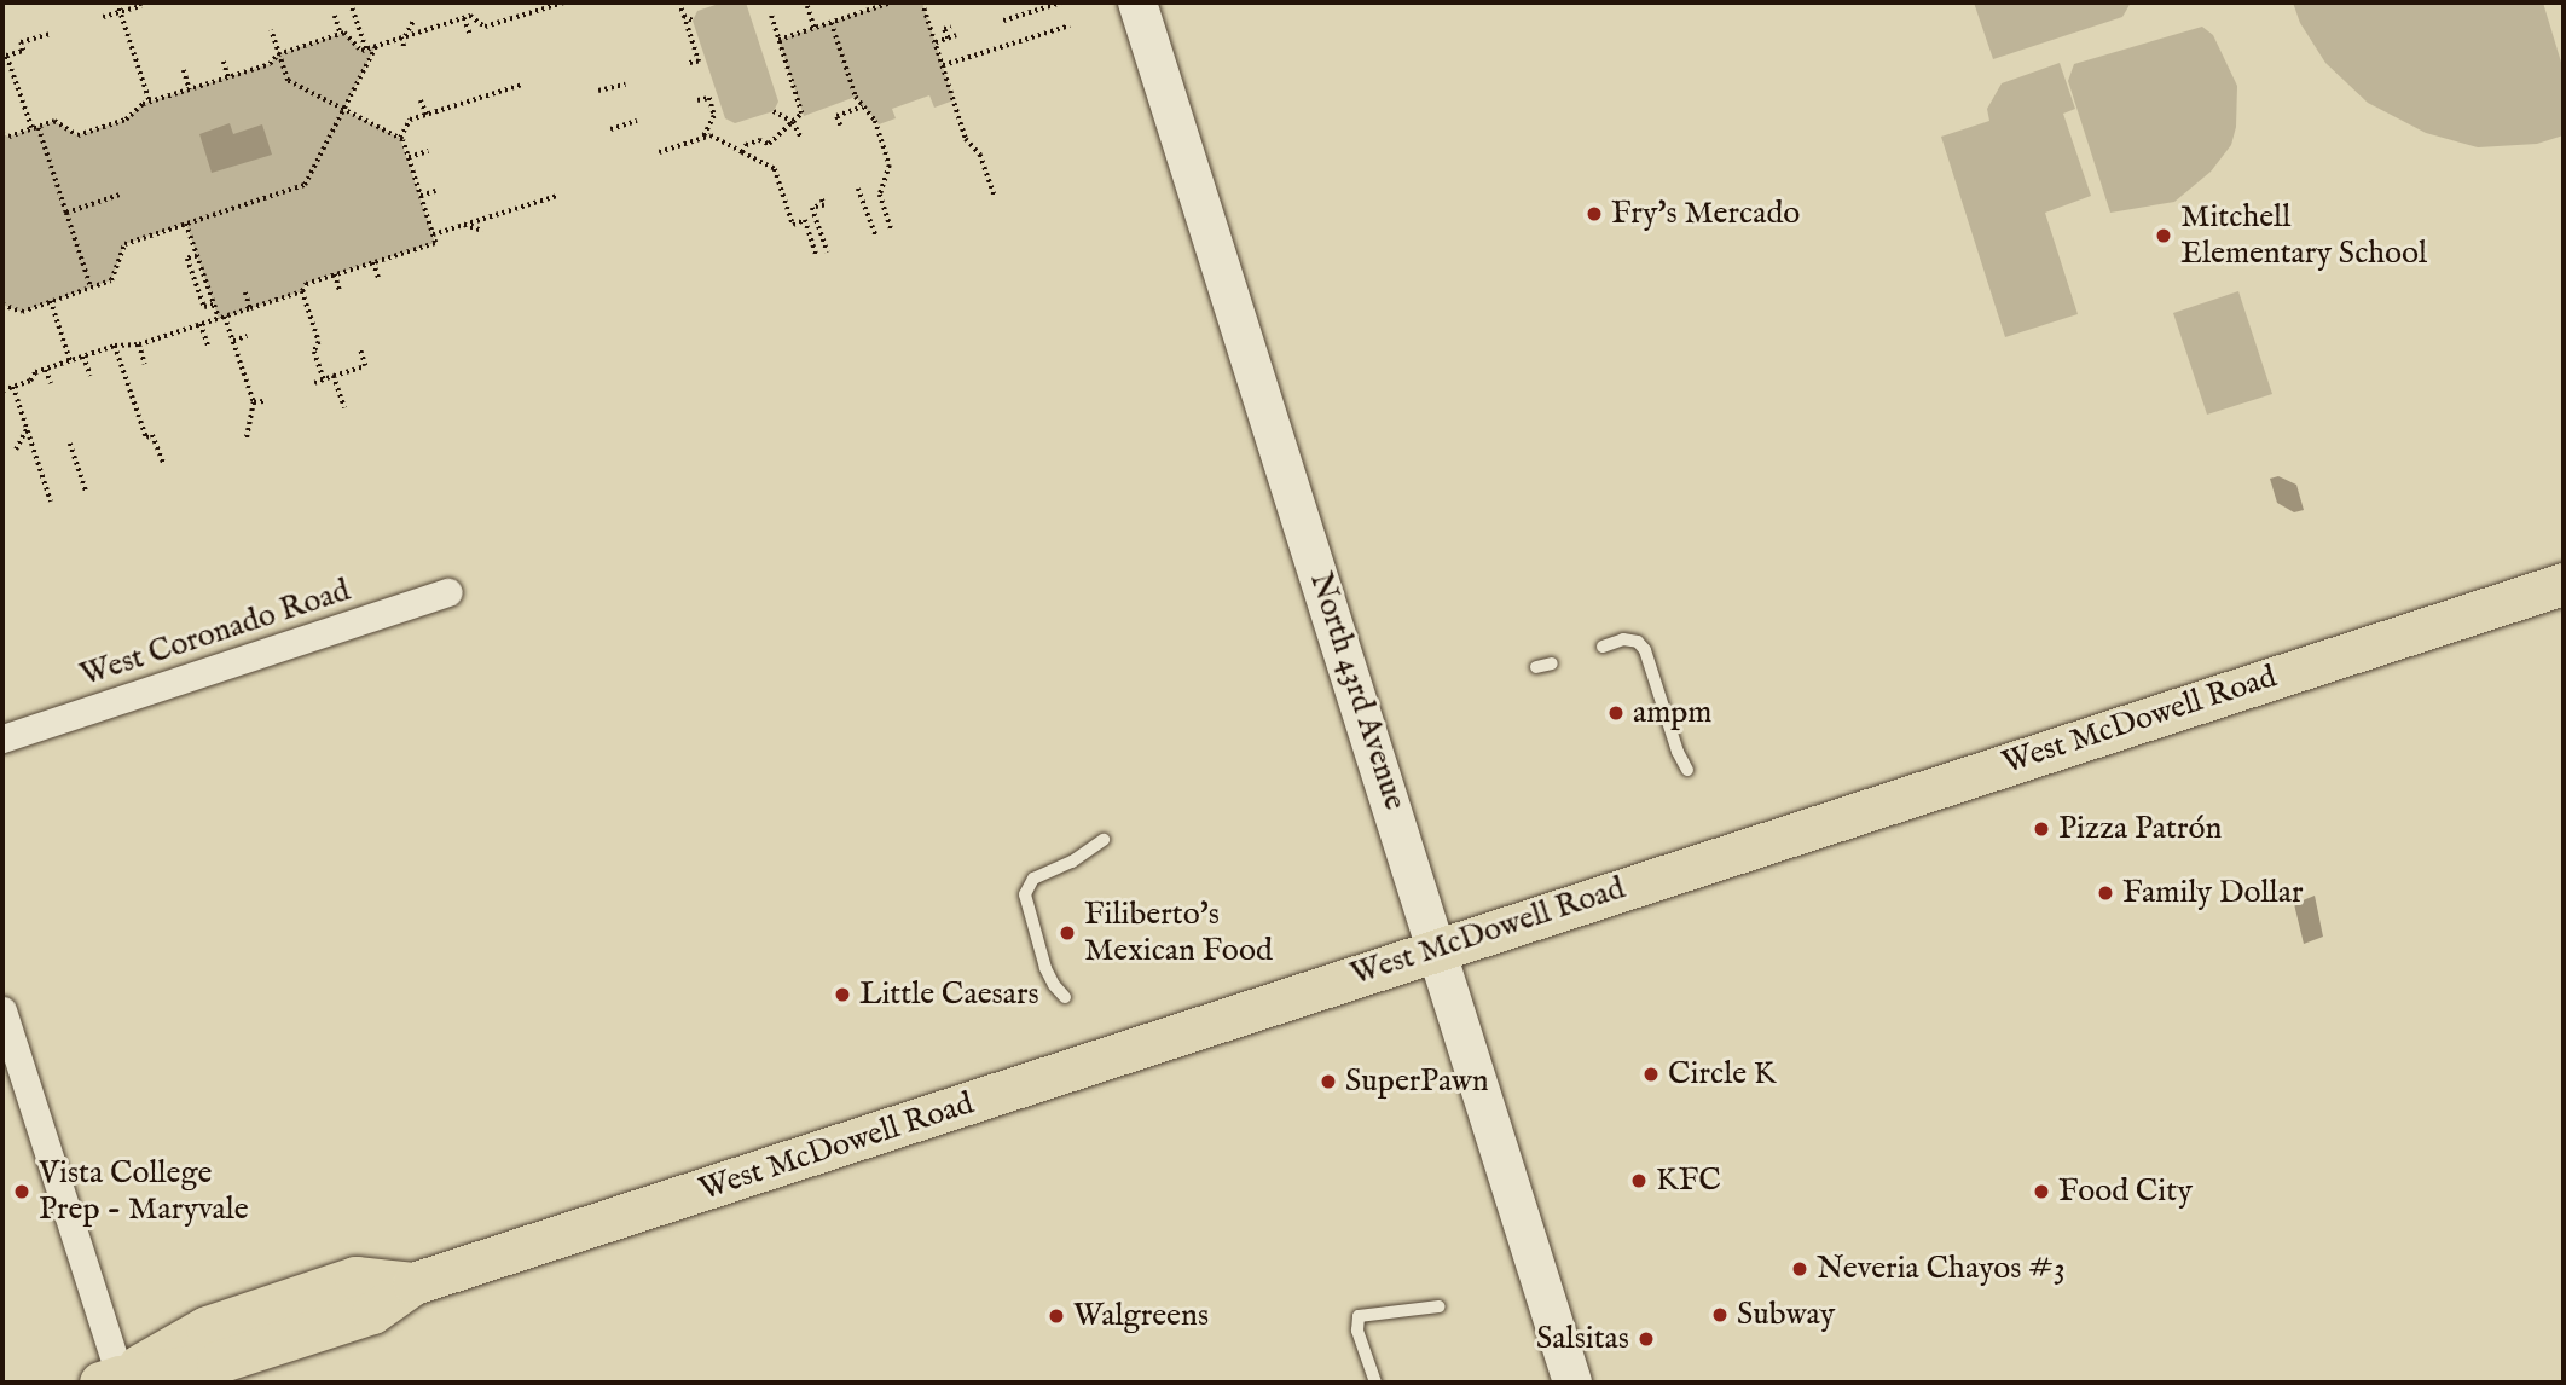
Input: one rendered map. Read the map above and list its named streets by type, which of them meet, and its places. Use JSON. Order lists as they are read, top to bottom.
{
  "streets": {
    "main road": ["North 43rd Avenue", "West McDowell Road"],
    "street": ["West Coronado Road"]
  },
  "crossings": [
    ["North 43rd Avenue", "West McDowell Road"]
  ],
  "places": [
    "Fry's Mercado",
    "Mitchell Elementary School",
    "ampm",
    "Pizza Patrón",
    "Family Dollar",
    "Filiberto's Mexican Food",
    "Little Caesars",
    "Circle K",
    "SuperPawn",
    "KFC",
    "Vista College Prep - Maryvale",
    "Food City",
    "Neveria Chayos #3",
    "Subway",
    "Walgreens",
    "Salsitas"
  ]
}
